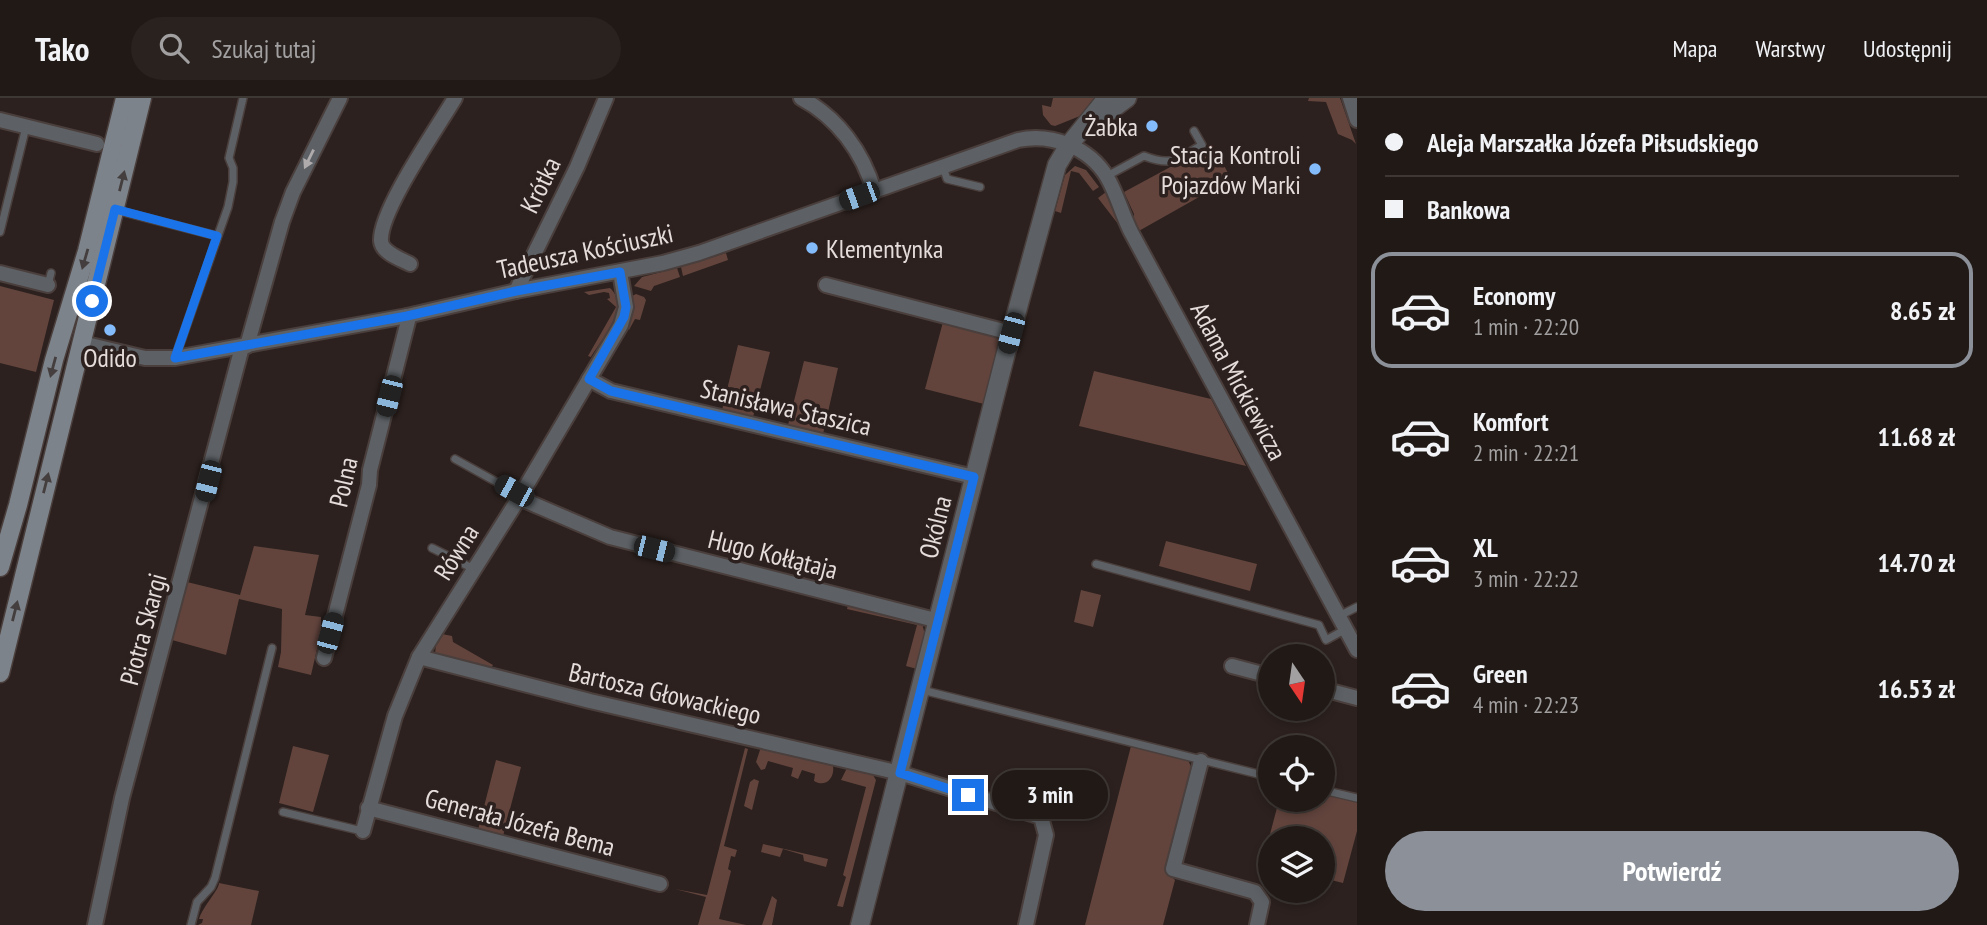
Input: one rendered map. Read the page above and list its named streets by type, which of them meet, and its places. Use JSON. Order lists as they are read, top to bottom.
{
  "streets": {
    "street": [
      "Krótka",
      "Tadeusza Kościuszki",
      "Adama Mickiewicza",
      "Stanisława Staszica",
      "Polna",
      "Okólna",
      "Równa",
      "Hugo Kołłątaja",
      "Piotra Skargi",
      "Bartosza Głowackiego",
      "Generała Józefa Bema"
    ]
  },
  "crossings": [
    ["Krótka", "Tadeusza Kościuszki"],
    ["Tadeusza Kościuszki", "Adama Mickiewicza"],
    ["Tadeusza Kościuszki", "Polna"],
    ["Tadeusza Kościuszki", "Okólna"],
    ["Tadeusza Kościuszki", "Równa"],
    ["Tadeusza Kościuszki", "Piotra Skargi"],
    ["Adama Mickiewicza", "Okólna"],
    ["Stanisława Staszica", "Okólna"],
    ["Stanisława Staszica", "Równa"],
    ["Okólna", "Hugo Kołłątaja"],
    ["Okólna", "Bartosza Głowackiego"],
    ["Równa", "Hugo Kołłątaja"],
    ["Równa", "Bartosza Głowackiego"],
    ["Równa", "Generała Józefa Bema"]
  ],
  "places": [
    "Żabka",
    "Stacja Kontroli Pojazdów Marki",
    "Klementynka",
    "Odido"
  ],
  "north": "bottom",
  "page": {
    "header": "Tako",
    "search": "Szukaj tutaj",
    "nav": ["Mapa", "Warstwy", "Udostępnij"],
    "banner": ["Aleja Marszałka Józefa Piłsudskiego", "Bankowa"],
    "list": [
      {
        "name": "Economy",
        "note": "1 min · 22:20",
        "value": "8.65 zł"
      },
      {
        "name": "Komfort",
        "note": "2 min · 22:21",
        "value": "11.68 zł"
      },
      {
        "name": "XL",
        "note": "3 min · 22:22",
        "value": "14.70 zł"
      },
      {
        "name": "Green",
        "note": "4 min · 22:23",
        "value": "16.53 zł"
      }
    ],
    "bubble": "3 min",
    "buttons": "Potwierdź"
  }
}
